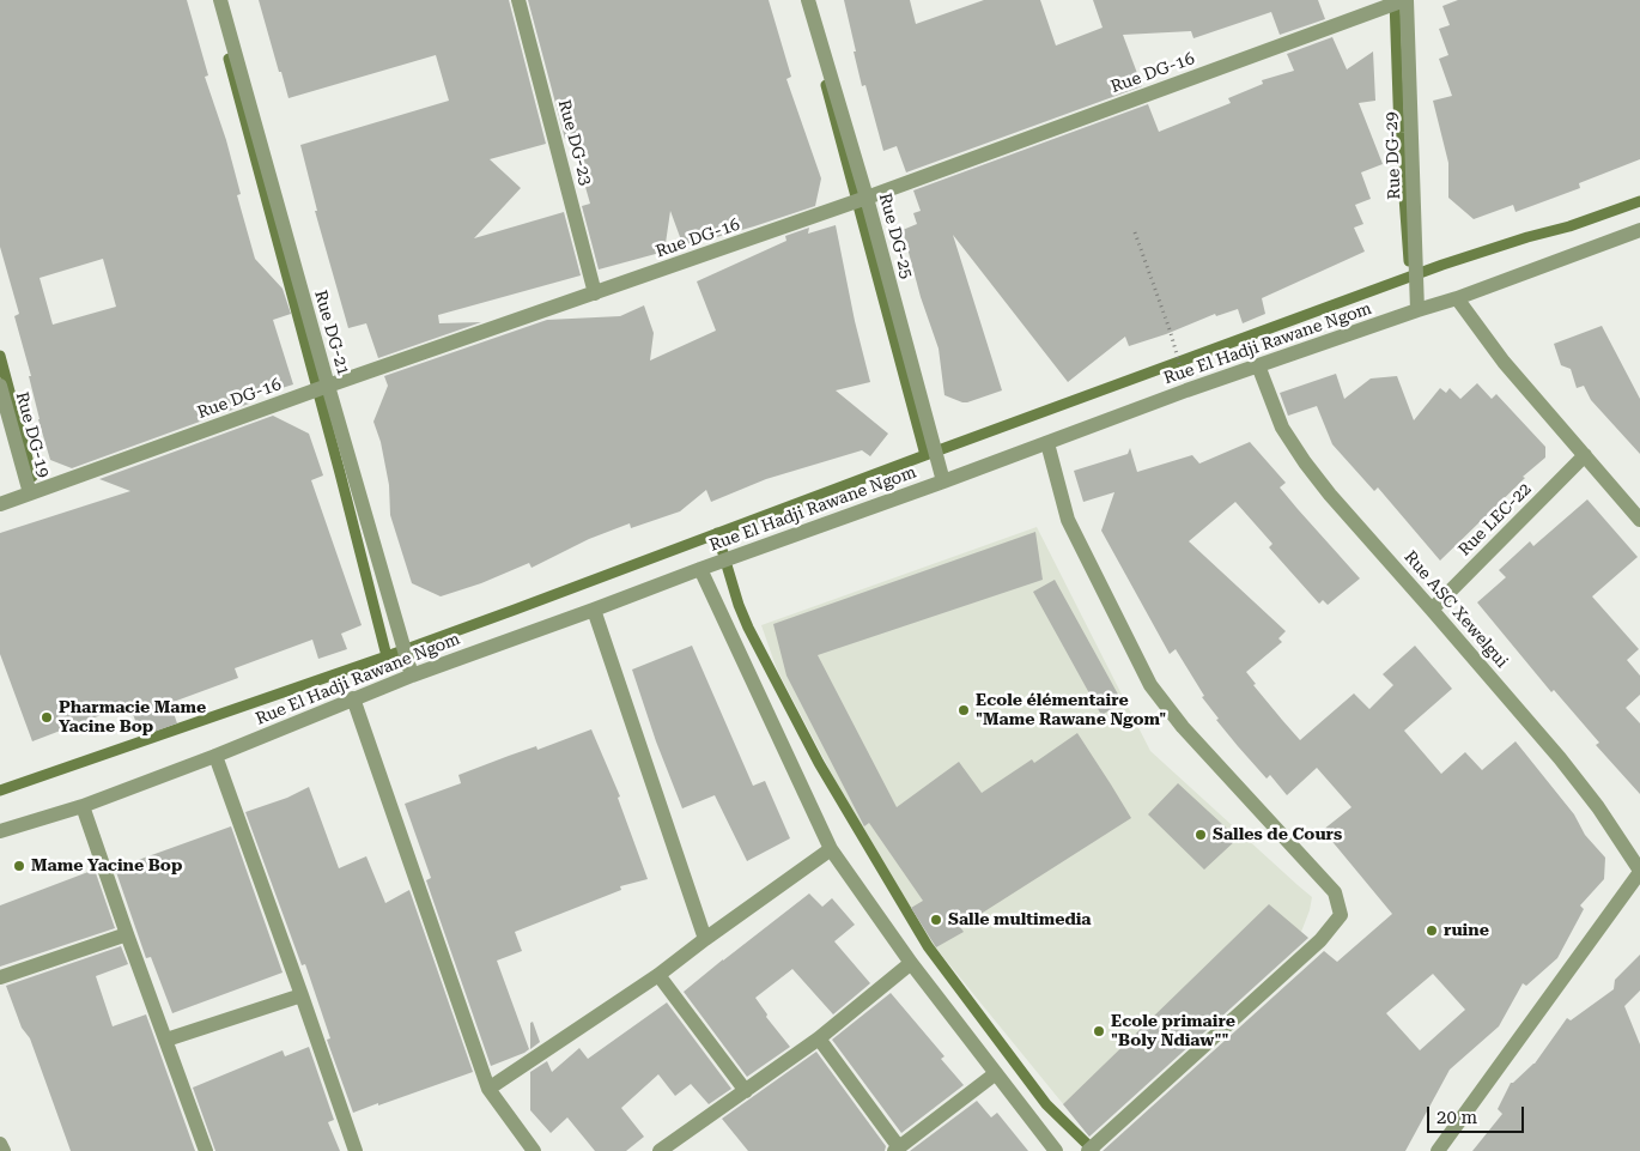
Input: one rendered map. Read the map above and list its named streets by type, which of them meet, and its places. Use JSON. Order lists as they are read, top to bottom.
{
  "streets": {
    "street": [
      "Rue DG-16",
      "Rue DG-23",
      "Rue DG-29",
      "Rue DG-25",
      "Rue DG-21",
      "Rue El Hadji Rawane Ngom",
      "Rue DG-19",
      "Rue LEC-22",
      "Rue ASC Xewelgui"
    ]
  },
  "crossings": [
    ["Rue DG-16", "Rue DG-23"],
    ["Rue DG-16", "Rue DG-29"],
    ["Rue DG-16", "Rue DG-25"],
    ["Rue DG-16", "Rue DG-21"],
    ["Rue DG-16", "Rue DG-19"],
    ["Rue DG-29", "Rue El Hadji Rawane Ngom"],
    ["Rue DG-25", "Rue El Hadji Rawane Ngom"],
    ["Rue DG-21", "Rue El Hadji Rawane Ngom"],
    ["Rue El Hadji Rawane Ngom", "Rue ASC Xewelgui"],
    ["Rue LEC-22", "Rue ASC Xewelgui"]
  ],
  "places": [
    "Ecole élémentaire \"Mame Rawane Ngom\"",
    "Pharmacie Mame Yacine Bop",
    "Salles de Cours",
    "Mame Yacine Bop",
    "Salle multimedia",
    "ruine",
    "Ecole primaire \"Boly Ndiaw\"\""
  ],
  "scale_bar": "20 m"
}
